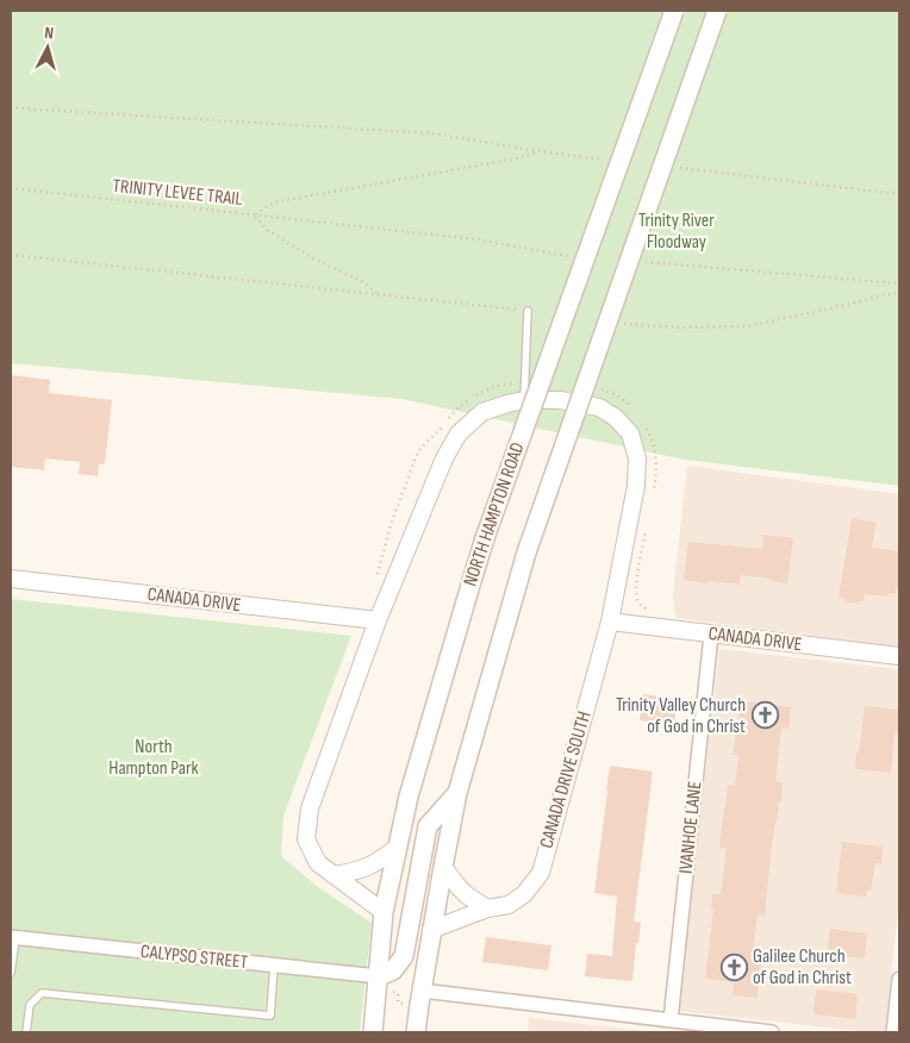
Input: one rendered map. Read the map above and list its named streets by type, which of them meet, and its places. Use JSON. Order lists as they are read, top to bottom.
{
  "streets": {
    "main road": ["NORTH HAMPTON ROAD"],
    "street": [
      "CANADA DRIVE",
      "CANADA DRIVE SOUTH",
      "IVANHOE LANE",
      "CALYPSO STREET"
    ],
    "path": ["TRINITY LEVEE TRAIL"]
  },
  "crossings": [
    ["NORTH HAMPTON ROAD", "CALYPSO STREET"],
    ["CANADA DRIVE", "CANADA DRIVE SOUTH"],
    ["CANADA DRIVE", "IVANHOE LANE"]
  ],
  "parks": ["Trinity River Floodway", "North Hampton Park"],
  "places": {
    "church": ["Trinity Valley Church of God in Christ", "Galilee Church of God in Christ"]
  },
  "north": "top"
}
